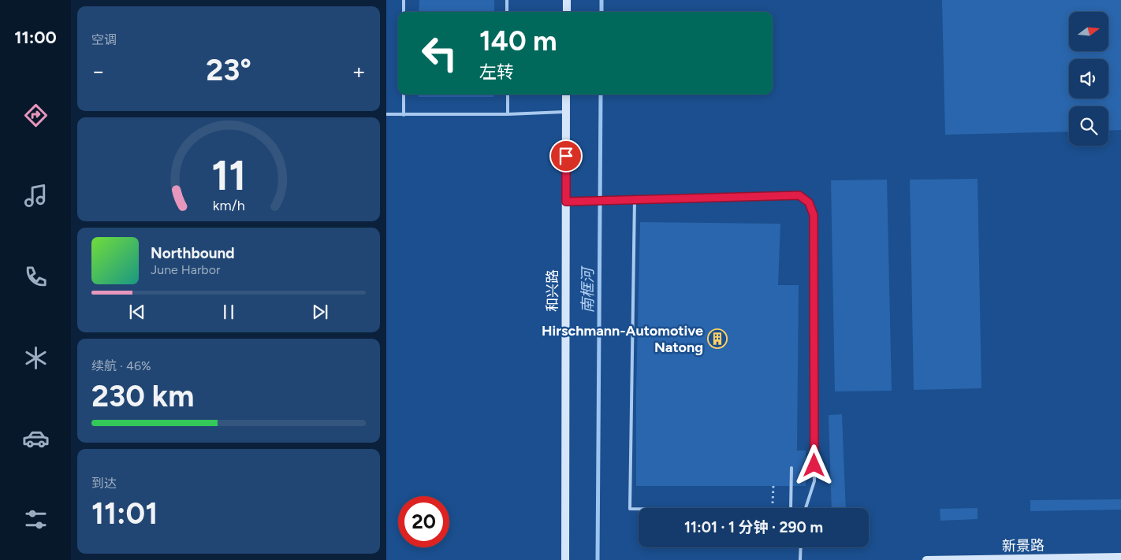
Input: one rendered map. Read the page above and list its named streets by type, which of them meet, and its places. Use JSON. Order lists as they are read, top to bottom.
{
  "streets": {
    "street": ["和兴路", "新景路"]
  },
  "water": ["南框河"],
  "places": {
    "building": ["Hirschmann-Automotive Natong"]
  },
  "north": "right",
  "page": {
    "tabs": "11:00",
    "tile": [
      "空调",
      ["续航 · 46%", "230 km"],
      ["到达", "11:01"]
    ],
    "turn": ["140 m", "左转"],
    "heat": ["−", "23°", "+"],
    "song": ["Northbound", "June Harbor"],
    "limit": "20",
    "trip": "11:01 · 1 分钟 · 290 m",
    "gauge": ["11", "km/h"]
  }
}
